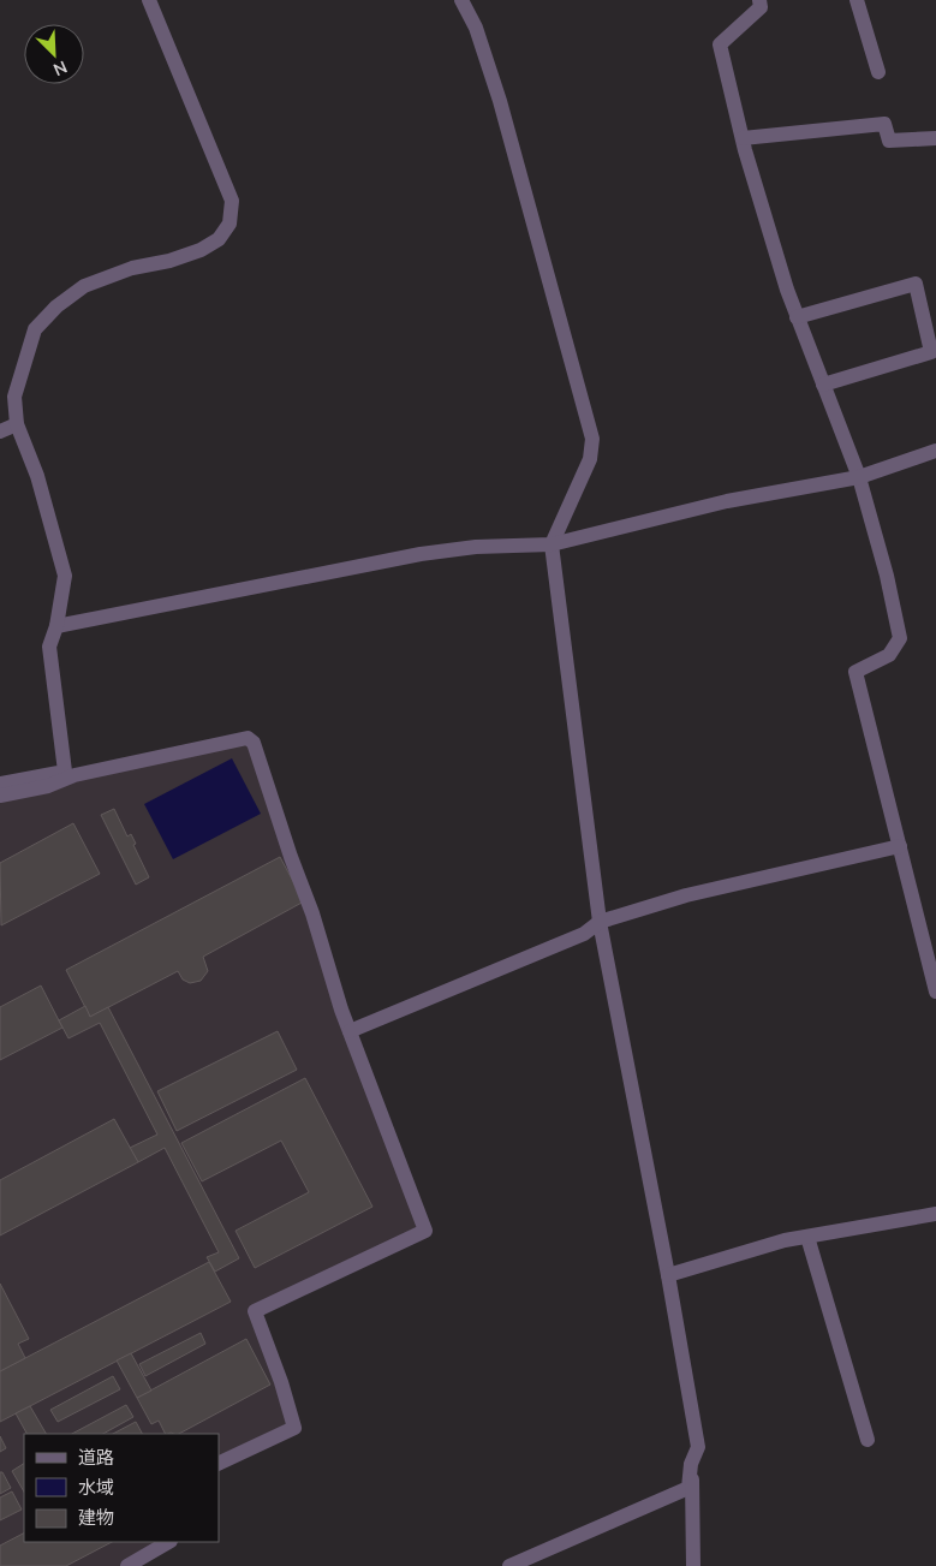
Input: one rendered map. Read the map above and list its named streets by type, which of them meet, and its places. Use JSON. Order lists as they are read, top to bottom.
{
  "legend": ["道路", "水域", "建物"],
  "north": "bottom right"
}
